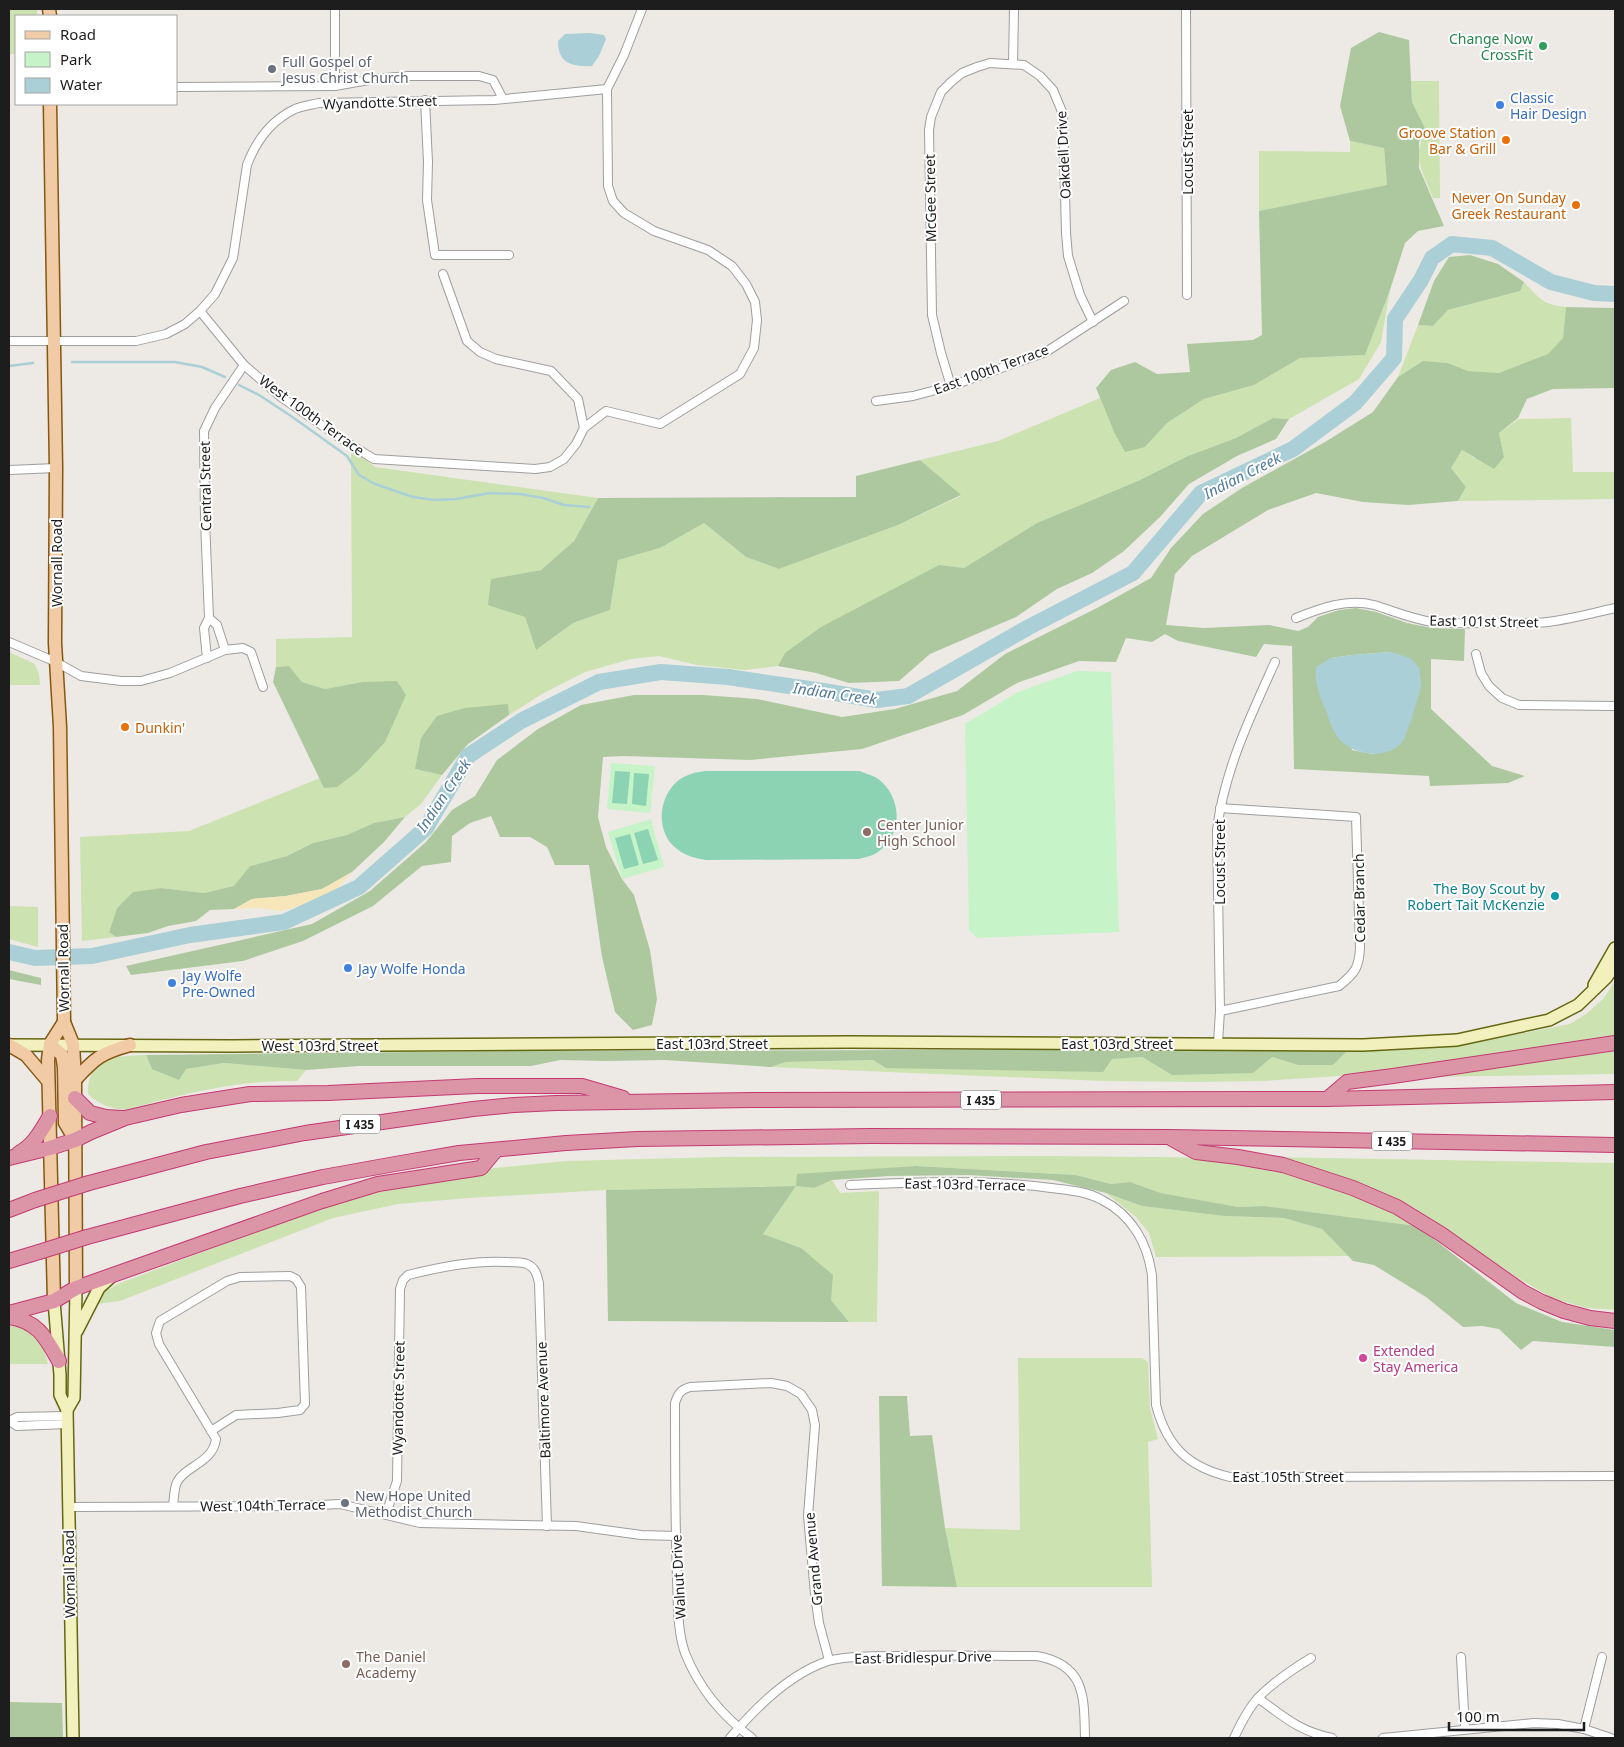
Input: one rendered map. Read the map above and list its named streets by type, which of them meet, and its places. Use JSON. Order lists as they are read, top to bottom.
{
  "streets": {
    "highway": ["I 435"],
    "main road": ["Wornall Road"],
    "street": [
      "Wyandotte Street",
      "Locust Street",
      "Oakdell Drive",
      "McGee Street",
      "East 100th Terrace",
      "West 100th Terrace",
      "Central Street",
      "East 101st Street",
      "Cedar Branch",
      "East 103rd Street",
      "West 103rd Street",
      "East 103rd Terrace",
      "Baltimore Avenue",
      "East 105th Street",
      "West 104th Terrace",
      "Grand Avenue",
      "Walnut Drive",
      "East Bridlespur Drive"
    ]
  },
  "crossings": [
    ["Wyandotte Street", "West 100th Terrace"],
    ["Wyandotte Street", "Baltimore Avenue"],
    ["Wyandotte Street", "West 104th Terrace"],
    ["Locust Street", "Cedar Branch"],
    ["Locust Street", "East 103rd Street"],
    ["Oakdell Drive", "McGee Street"],
    ["Oakdell Drive", "East 100th Terrace"],
    ["McGee Street", "East 100th Terrace"],
    ["West 100th Terrace", "Central Street"],
    ["Wornall Road", "West 103rd Street"],
    ["Wornall Road", "West 104th Terrace"],
    ["East 103rd Street", "West 103rd Street"],
    ["East 103rd Terrace", "East 105th Street"],
    ["Baltimore Avenue", "West 104th Terrace"],
    ["West 104th Terrace", "Walnut Drive"],
    ["Grand Avenue", "Walnut Drive"],
    ["Grand Avenue", "East Bridlespur Drive"],
    ["Walnut Drive", "East Bridlespur Drive"]
  ],
  "water": ["Indian Creek"],
  "places": [
    "Change Now CrossFit",
    "Full Gospel of Jesus Christ Church",
    "Classic Hair Design",
    "Groove Station Bar & Grill",
    "Never On Sunday Greek Restaurant",
    "Dunkin'",
    "Center Junior High School",
    "The Boy Scout by Robert Tait McKenzie",
    "Jay Wolfe Honda",
    "Jay Wolfe Pre-Owned",
    "Extended Stay America",
    "New Hope United Methodist Church",
    "The Daniel Academy"
  ],
  "legend": ["Road", "Park", "Water"],
  "scale_bar": "100 m"
}
